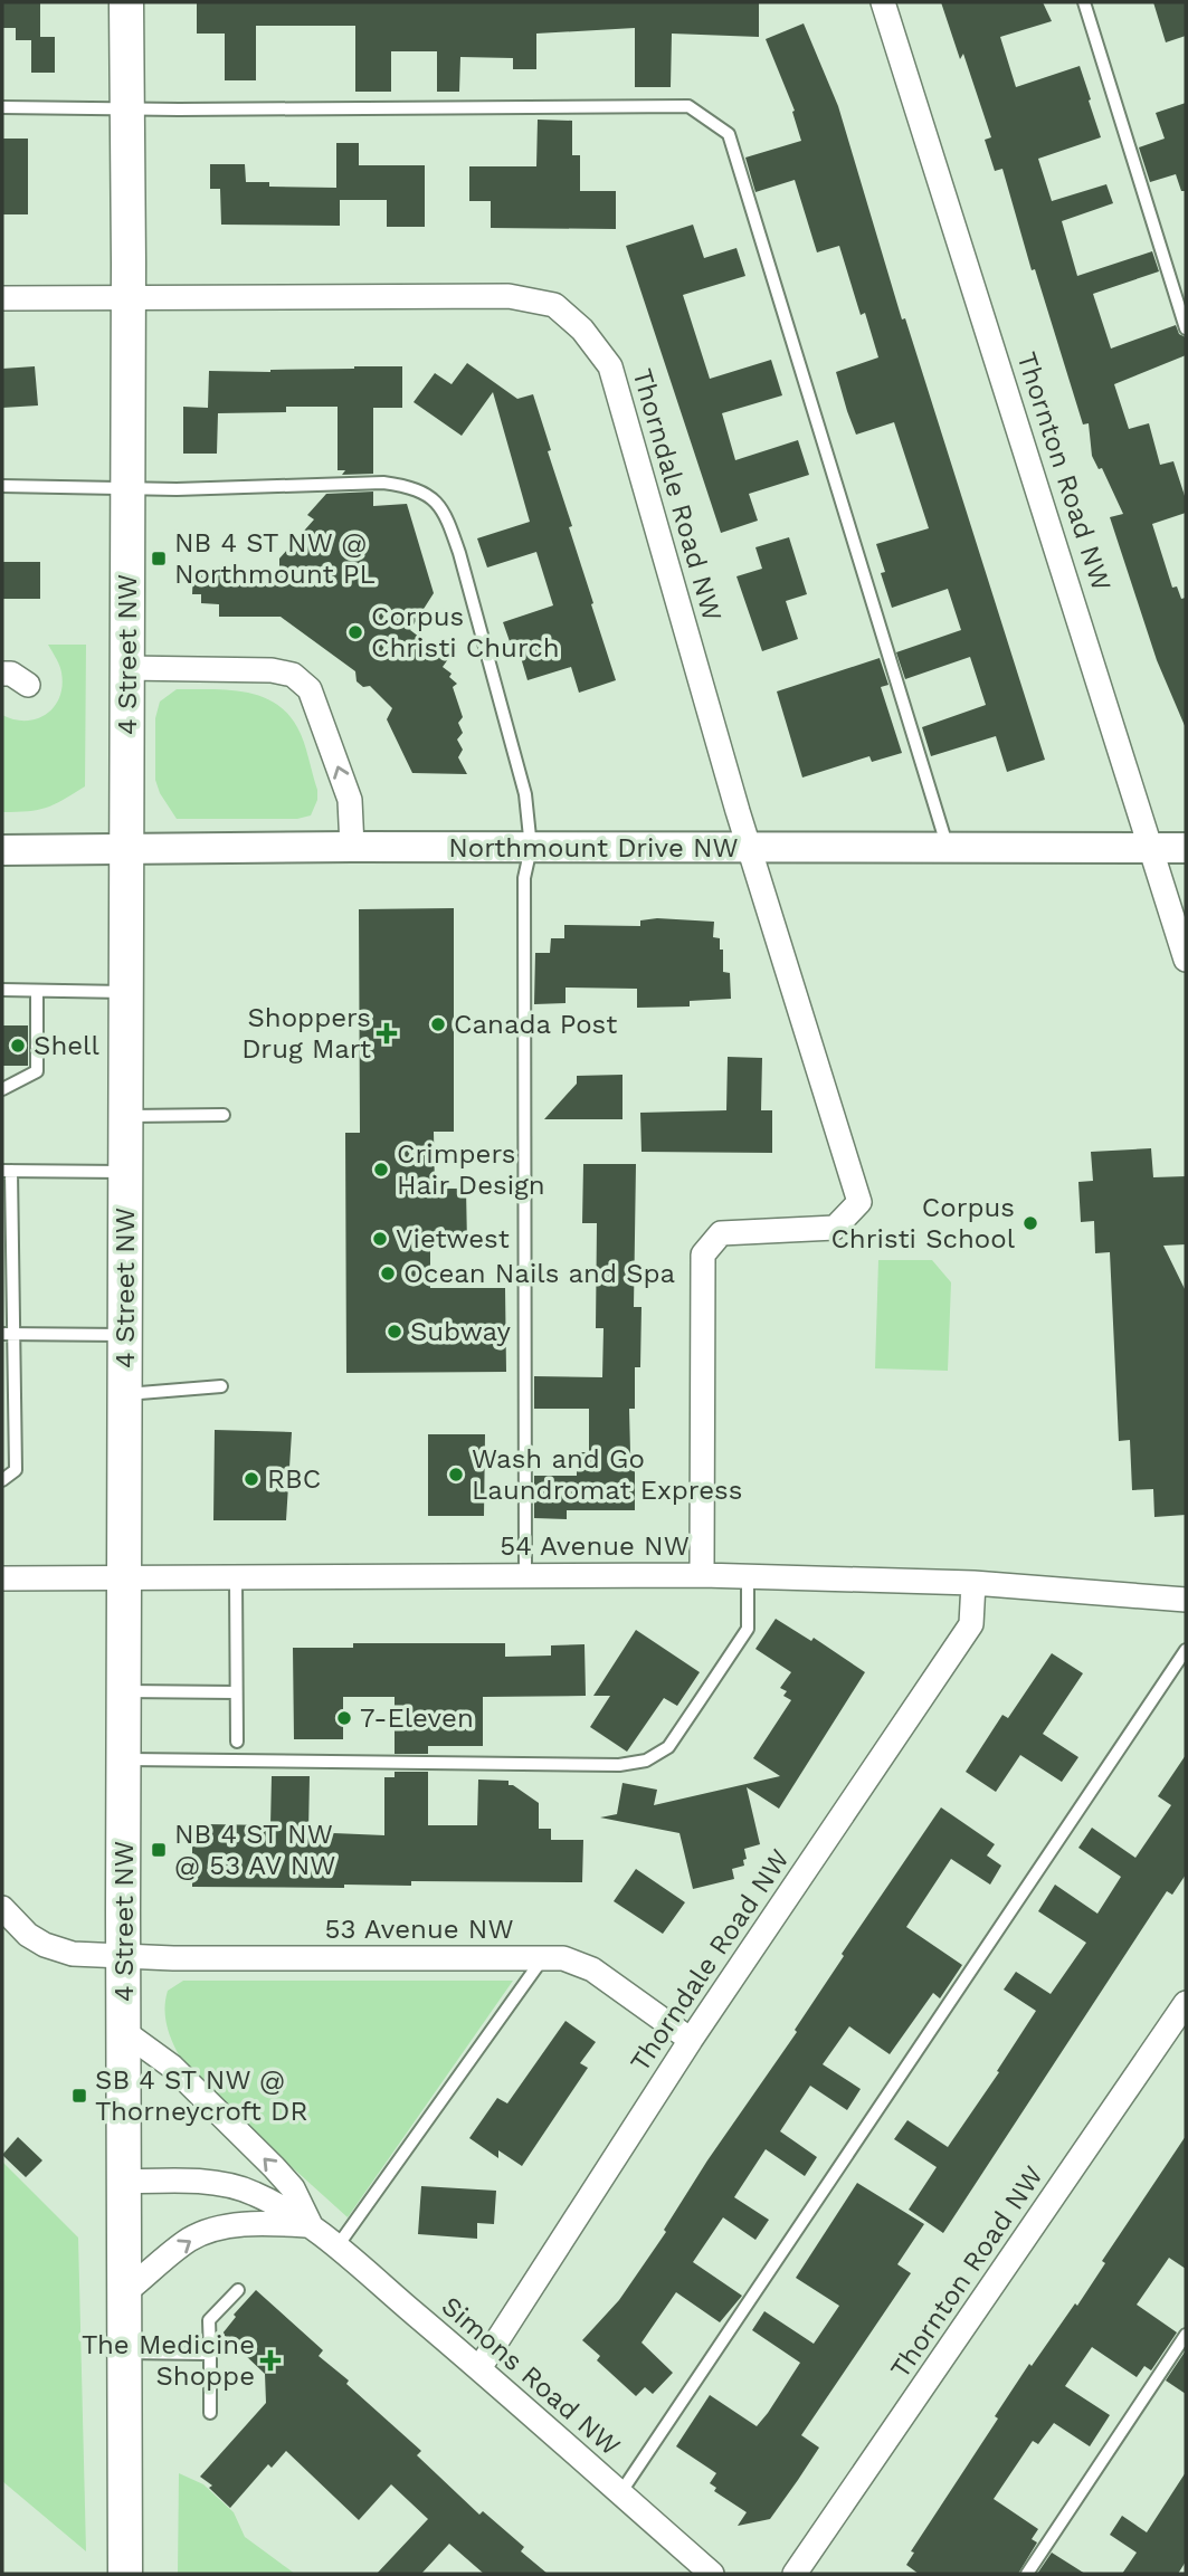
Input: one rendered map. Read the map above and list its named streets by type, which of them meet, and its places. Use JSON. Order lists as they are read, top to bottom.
{
  "streets": {
    "main road": ["4 Street NW"],
    "street": [
      "Thornton Road NW",
      "Thorndale Road NW",
      "Northmount Drive NW",
      "54 Avenue NW",
      "53 Avenue NW",
      "Simons Road NW"
    ]
  },
  "crossings": [
    ["Thornton Road NW", "Northmount Drive NW"],
    ["Thorndale Road NW", "4 Street NW"],
    ["Thorndale Road NW", "Northmount Drive NW"],
    ["Thorndale Road NW", "54 Avenue NW"],
    ["Thorndale Road NW", "53 Avenue NW"],
    ["Thorndale Road NW", "Simons Road NW"],
    ["4 Street NW", "Northmount Drive NW"],
    ["4 Street NW", "54 Avenue NW"],
    ["4 Street NW", "53 Avenue NW"],
    ["4 Street NW", "Simons Road NW"]
  ],
  "places": {
    "transit": ["NB 4 ST NW @ Northmount PL", "NB 4 ST NW @ 53 AV NW", "SB 4 ST NW @ Thorneycroft DR"],
    "other": [
      "Corpus Christi Church",
      "Canada Post",
      "Shell",
      "Crimpers Hair Design",
      "Corpus Christi School",
      "Vietwest",
      "Ocean Nails and Spa",
      "Subway",
      "Wash and Go Laundromat Express",
      "RBC",
      "7-Eleven"
    ],
    "health": ["Shoppers Drug Mart", "The Medicine Shoppe"]
  }
}
